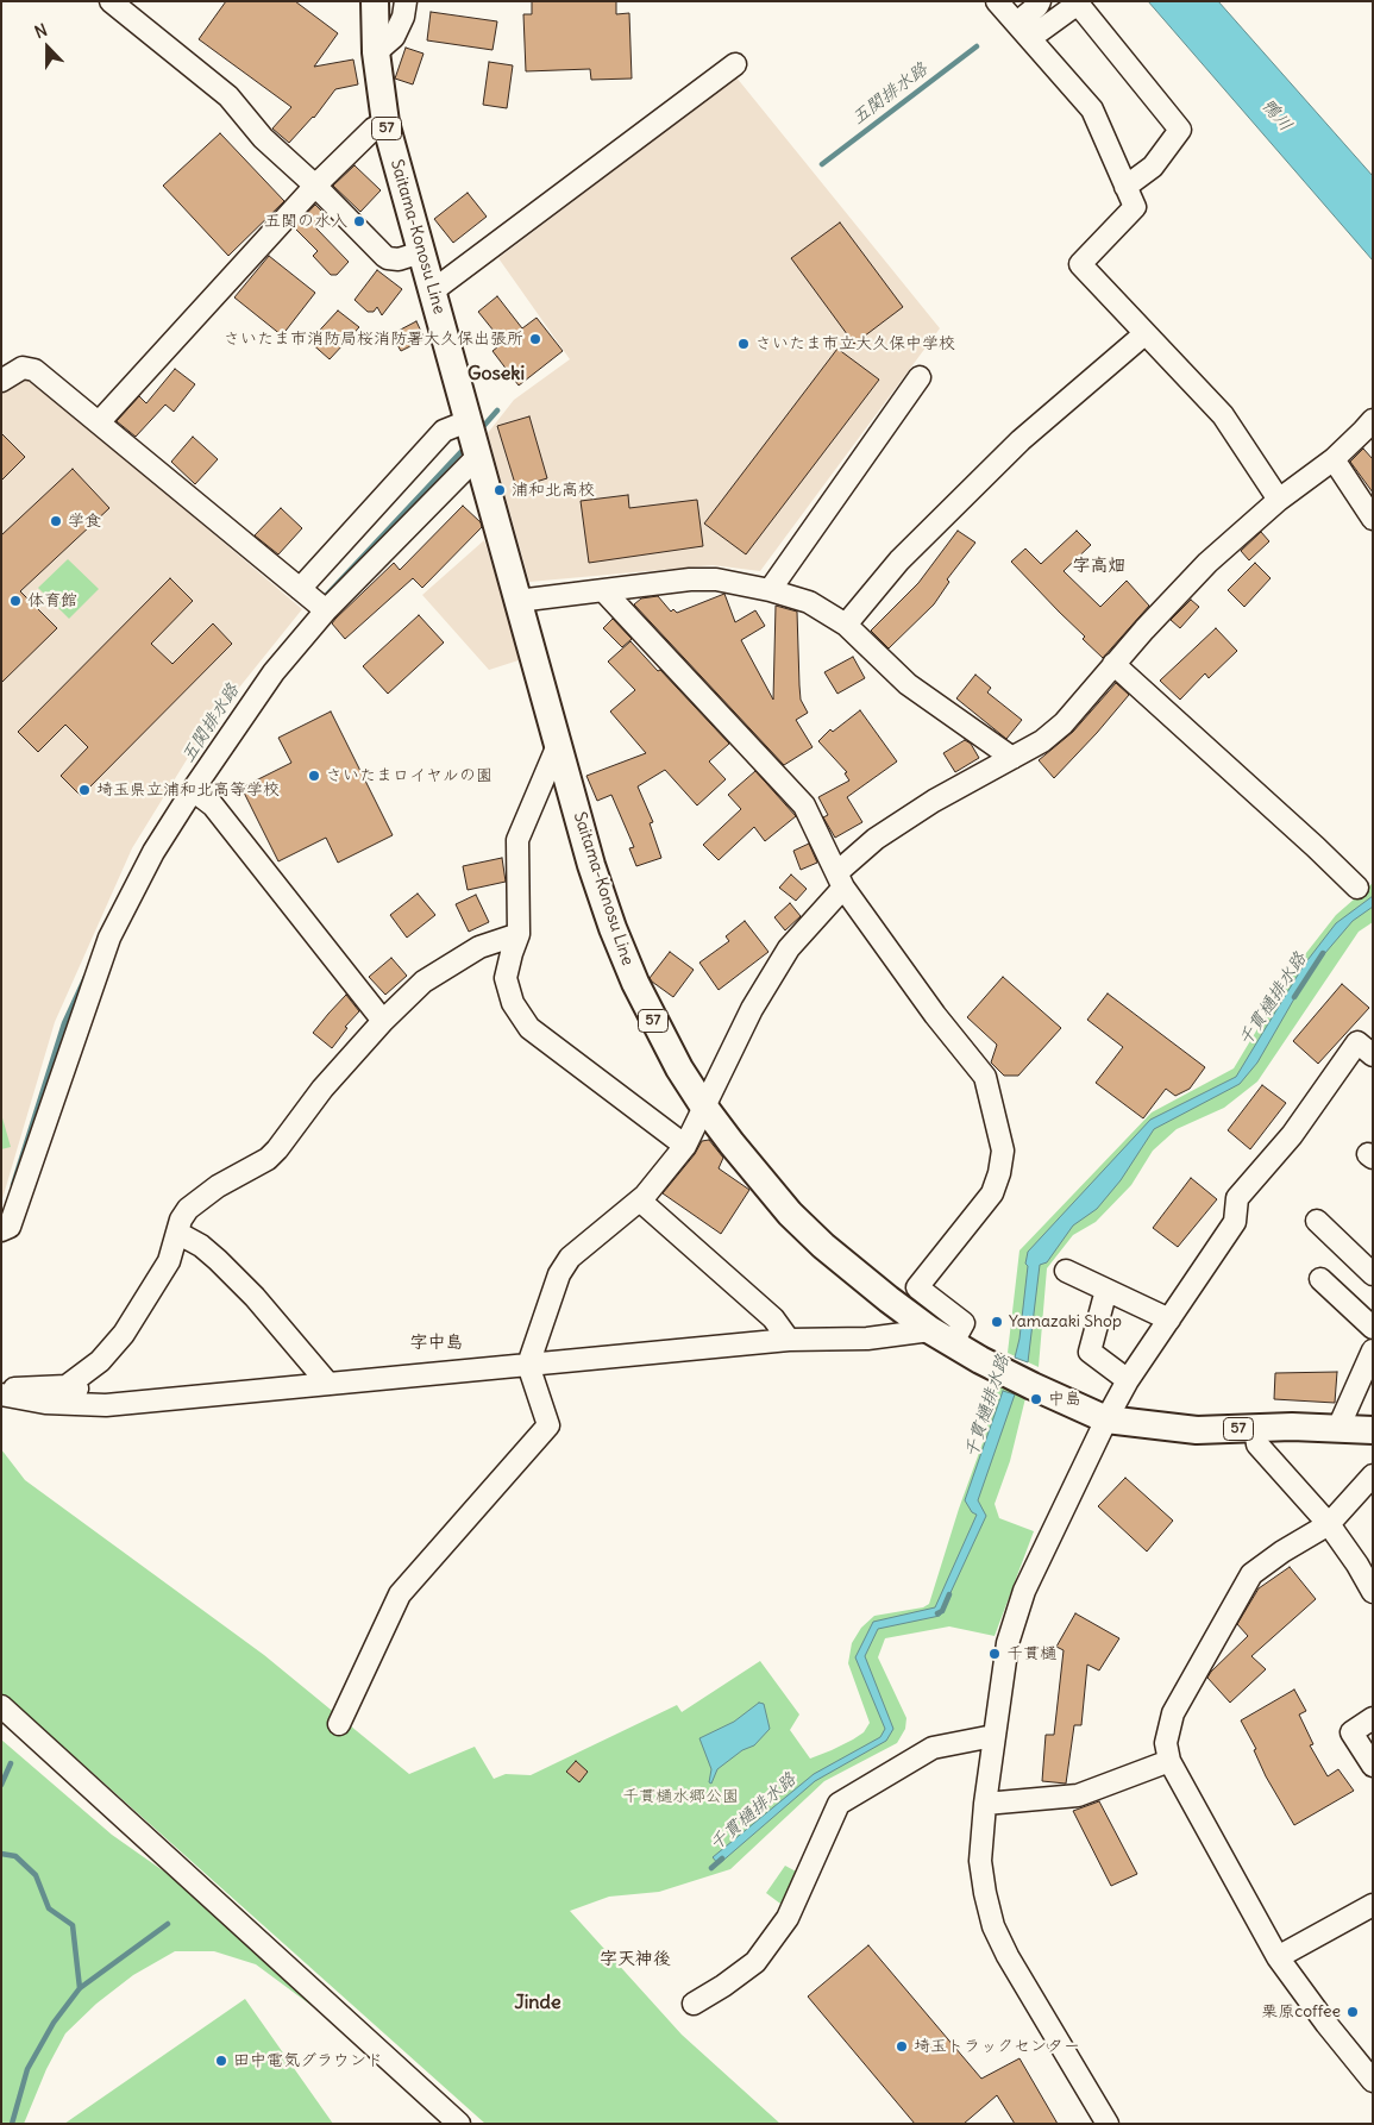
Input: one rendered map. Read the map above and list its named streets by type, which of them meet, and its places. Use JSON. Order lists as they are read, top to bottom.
{
  "streets": {
    "main road": ["57", "Saitama-Konosu Line"]
  },
  "districts": [
    "Goseki",
    "字高畑",
    "字中島",
    "字天神後",
    "Jinde"
  ],
  "water": ["五関排水路", "鴨川", "千貫樋排水路"],
  "parks": ["千貫樋水郷公園"],
  "places": [
    "五関の水入",
    "さいたま市消防局桜消防署大久保出張所",
    "さいたま市立大久保中学校",
    "浦和北高校",
    "学食",
    "体育館",
    "さいたまロイヤルの園",
    "埼玉県立浦和北高等学校",
    "Yamazaki Shop",
    "中島",
    "千貫樋",
    "栗原coffee",
    "埼玉トラックセンター",
    "田中電気グラウンド"
  ],
  "north": "top"
}
